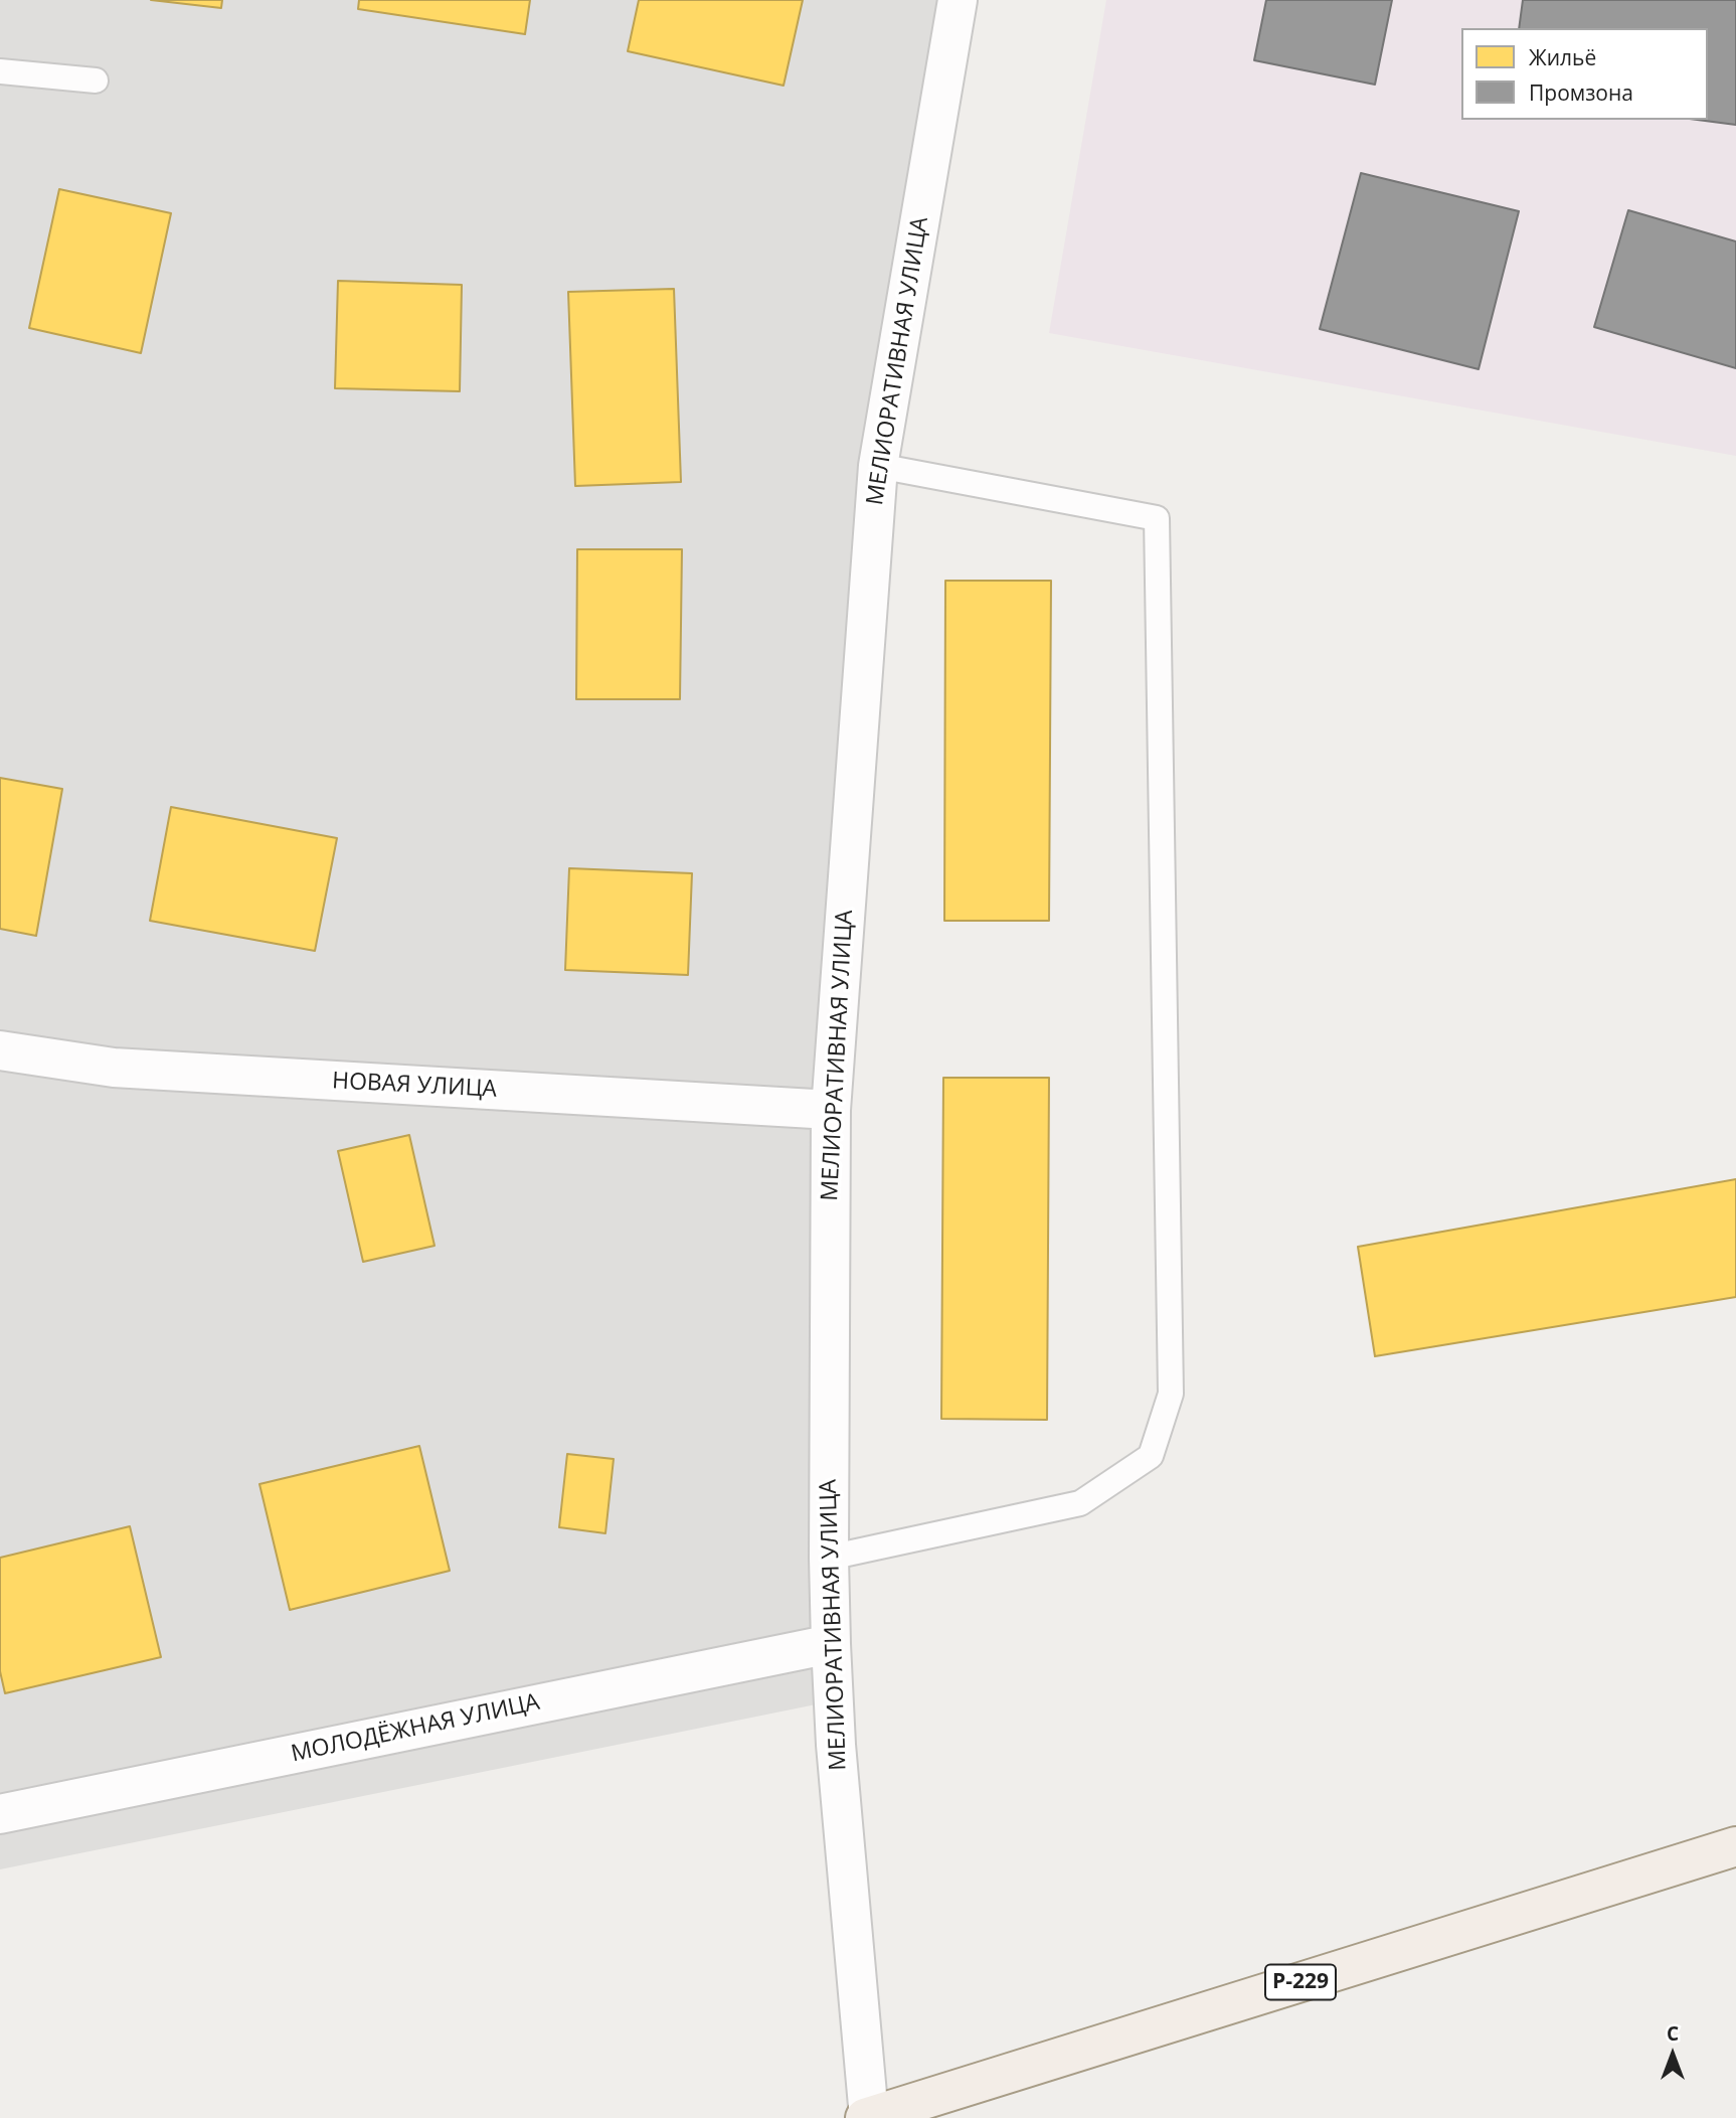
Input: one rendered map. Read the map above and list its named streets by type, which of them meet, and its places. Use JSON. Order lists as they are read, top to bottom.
{
  "streets": {
    "main road": ["Р-229"],
    "street": ["МЕЛИОРАТИВНАЯ УЛИЦА", "НОВАЯ УЛИЦА", "МОЛОДЁЖНАЯ УЛИЦА"]
  },
  "crossings": [
    ["МЕЛИОРАТИВНАЯ УЛИЦА", "НОВАЯ УЛИЦА"],
    ["МЕЛИОРАТИВНАЯ УЛИЦА", "МОЛОДЁЖНАЯ УЛИЦА"],
    ["МЕЛИОРАТИВНАЯ УЛИЦА", "Р-229"]
  ],
  "legend": ["Жильё", "Промзона"],
  "north": "top"
}
